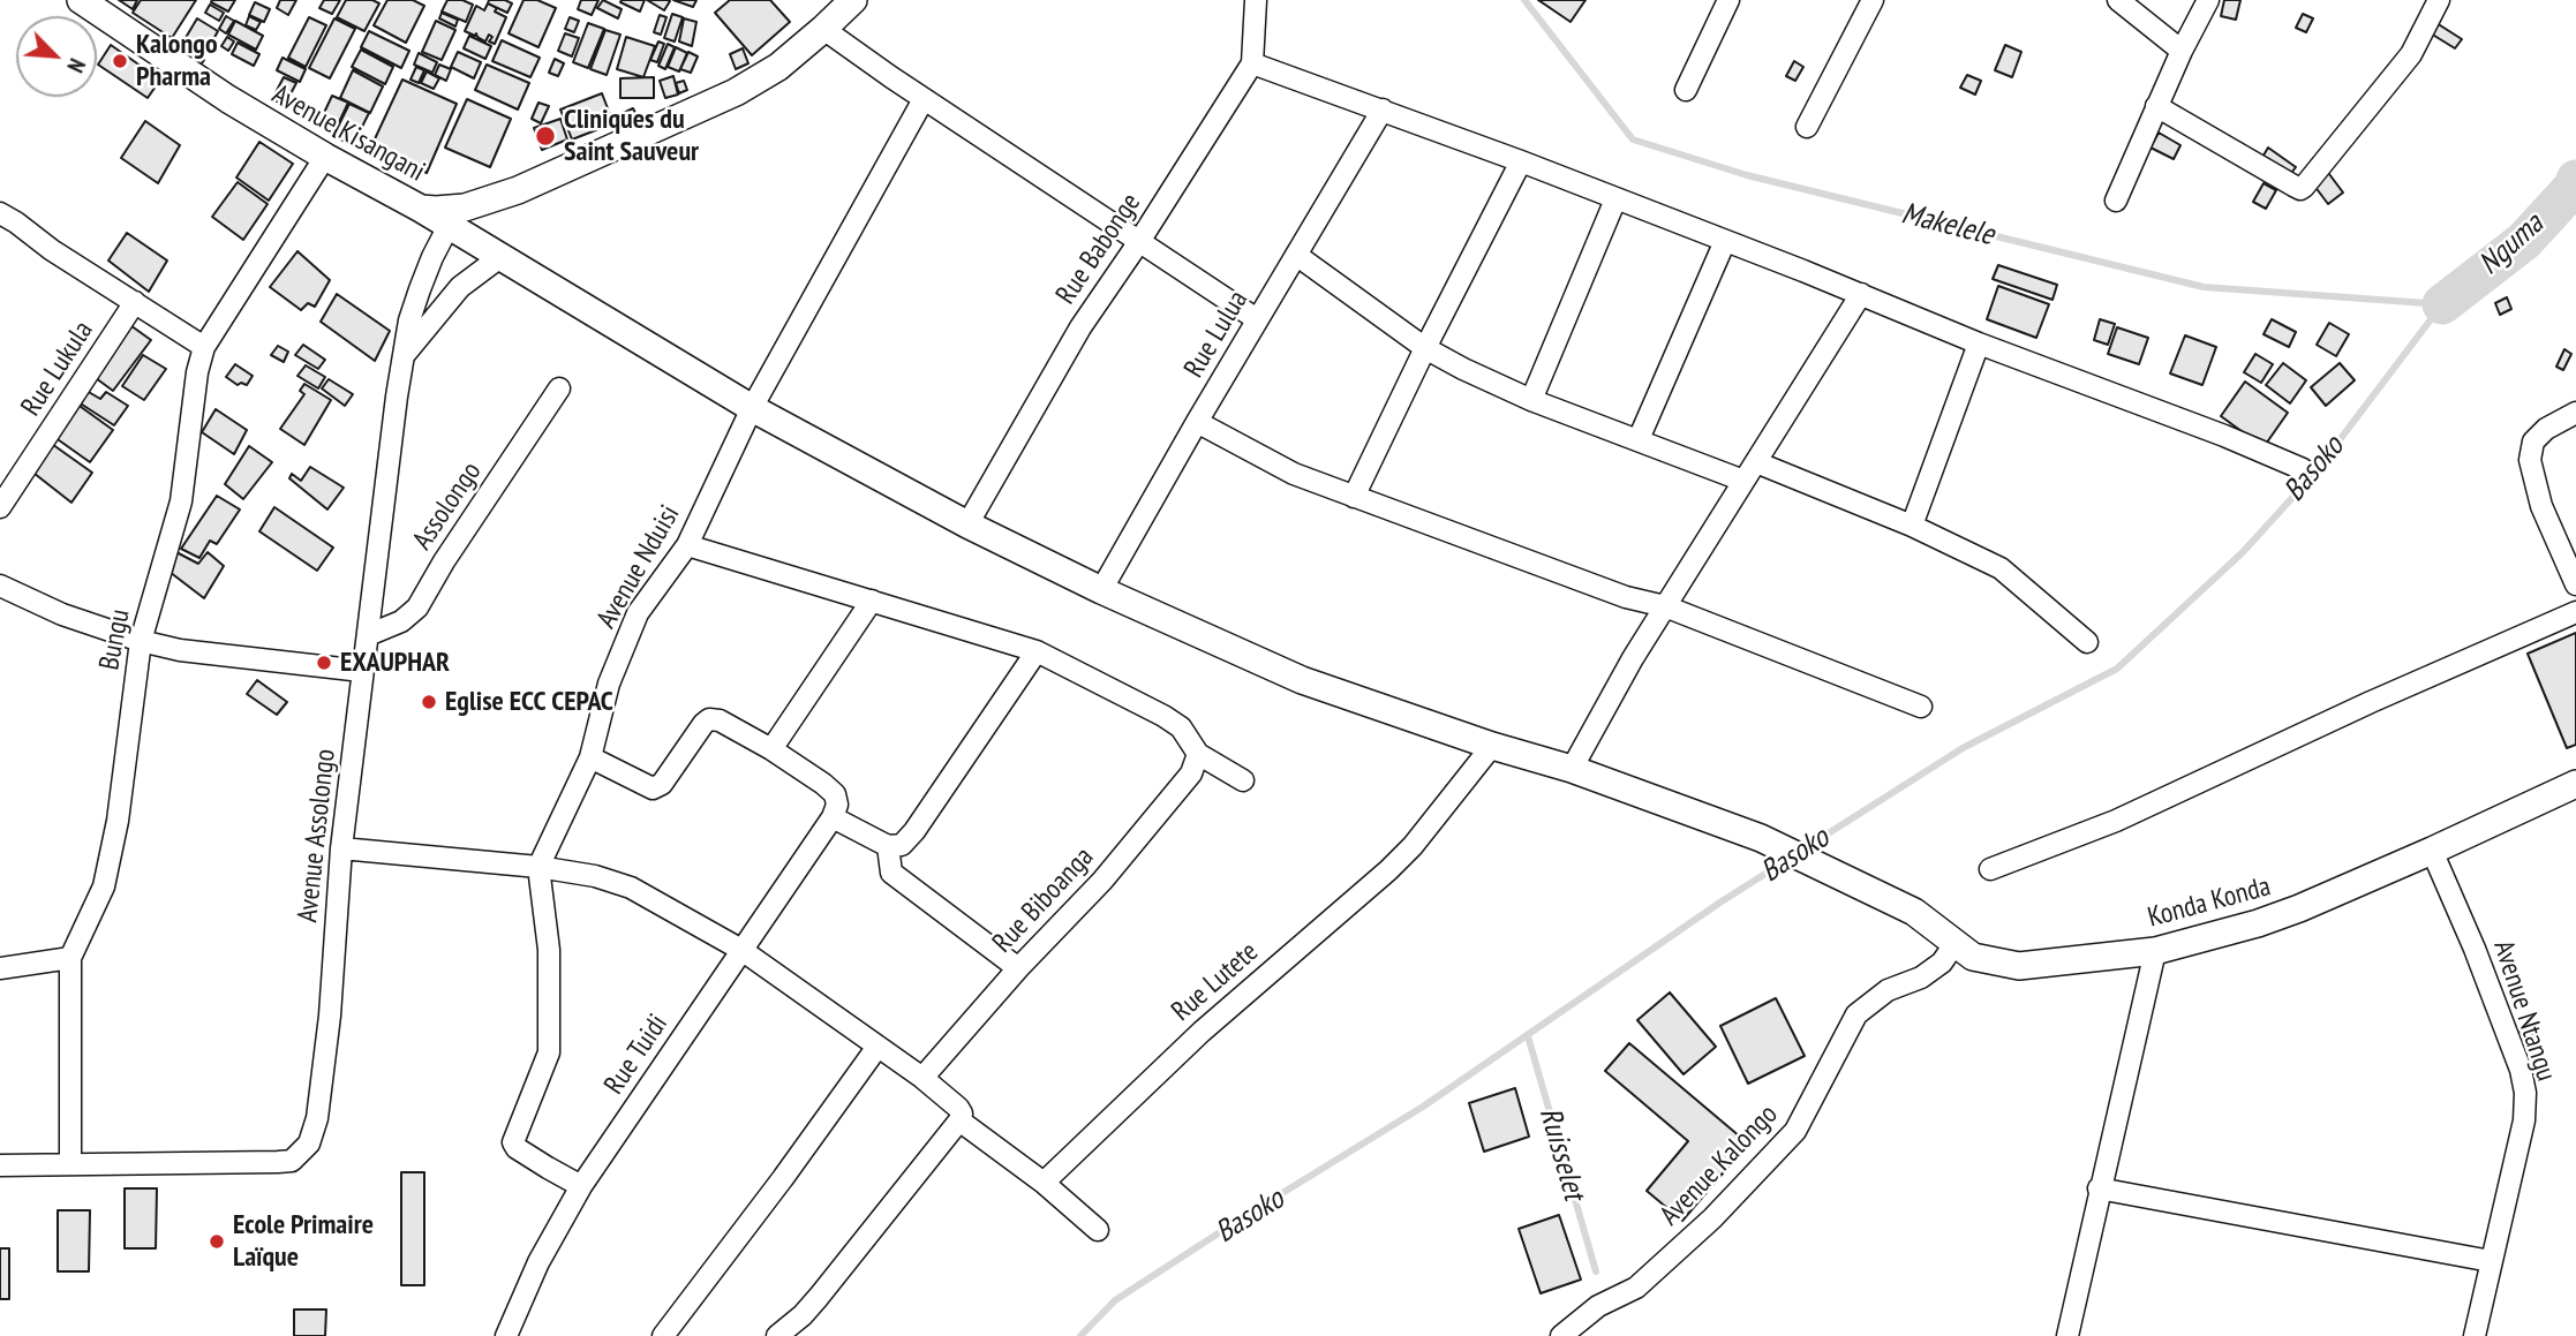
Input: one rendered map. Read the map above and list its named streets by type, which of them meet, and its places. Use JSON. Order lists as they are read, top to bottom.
{
  "streets": {
    "street": [
      "Avenue Kisangani",
      "Rue Babonge",
      "Rue Lulua",
      "Rue Lukula",
      "Assolongo",
      "Avenue Nduisi",
      "Bungu",
      "Avenue Assolongo",
      "Rue Biboanga",
      "Konda Konda",
      "Rue Lutete",
      "Avenue Ntangu",
      "Rue Tuidi",
      "Avenue Kalongo"
    ]
  },
  "crossings": [
    ["Avenue Kisangani", "Bungu"],
    ["Avenue Kisangani", "Konda Konda"],
    ["Rue Babonge", "Konda Konda"],
    ["Rue Lulua", "Konda Konda"],
    ["Assolongo", "Avenue Assolongo"],
    ["Avenue Nduisi", "Konda Konda"],
    ["Bungu", "Avenue Assolongo"],
    ["Avenue Assolongo", "Konda Konda"],
    ["Konda Konda", "Rue Lutete"],
    ["Konda Konda", "Avenue Ntangu"],
    ["Konda Konda", "Avenue Kalongo"]
  ],
  "water": [
    "Makelele",
    "Nguma",
    "Basoko",
    "Ruisselet"
  ],
  "places": [
    "Kalongo Pharma",
    "Cliniques du Saint Sauveur",
    "EXAUPHAR",
    "Eglise ECC CEPAC",
    "Ecole Primaire Laïque"
  ],
  "north": "bottom right"
}
